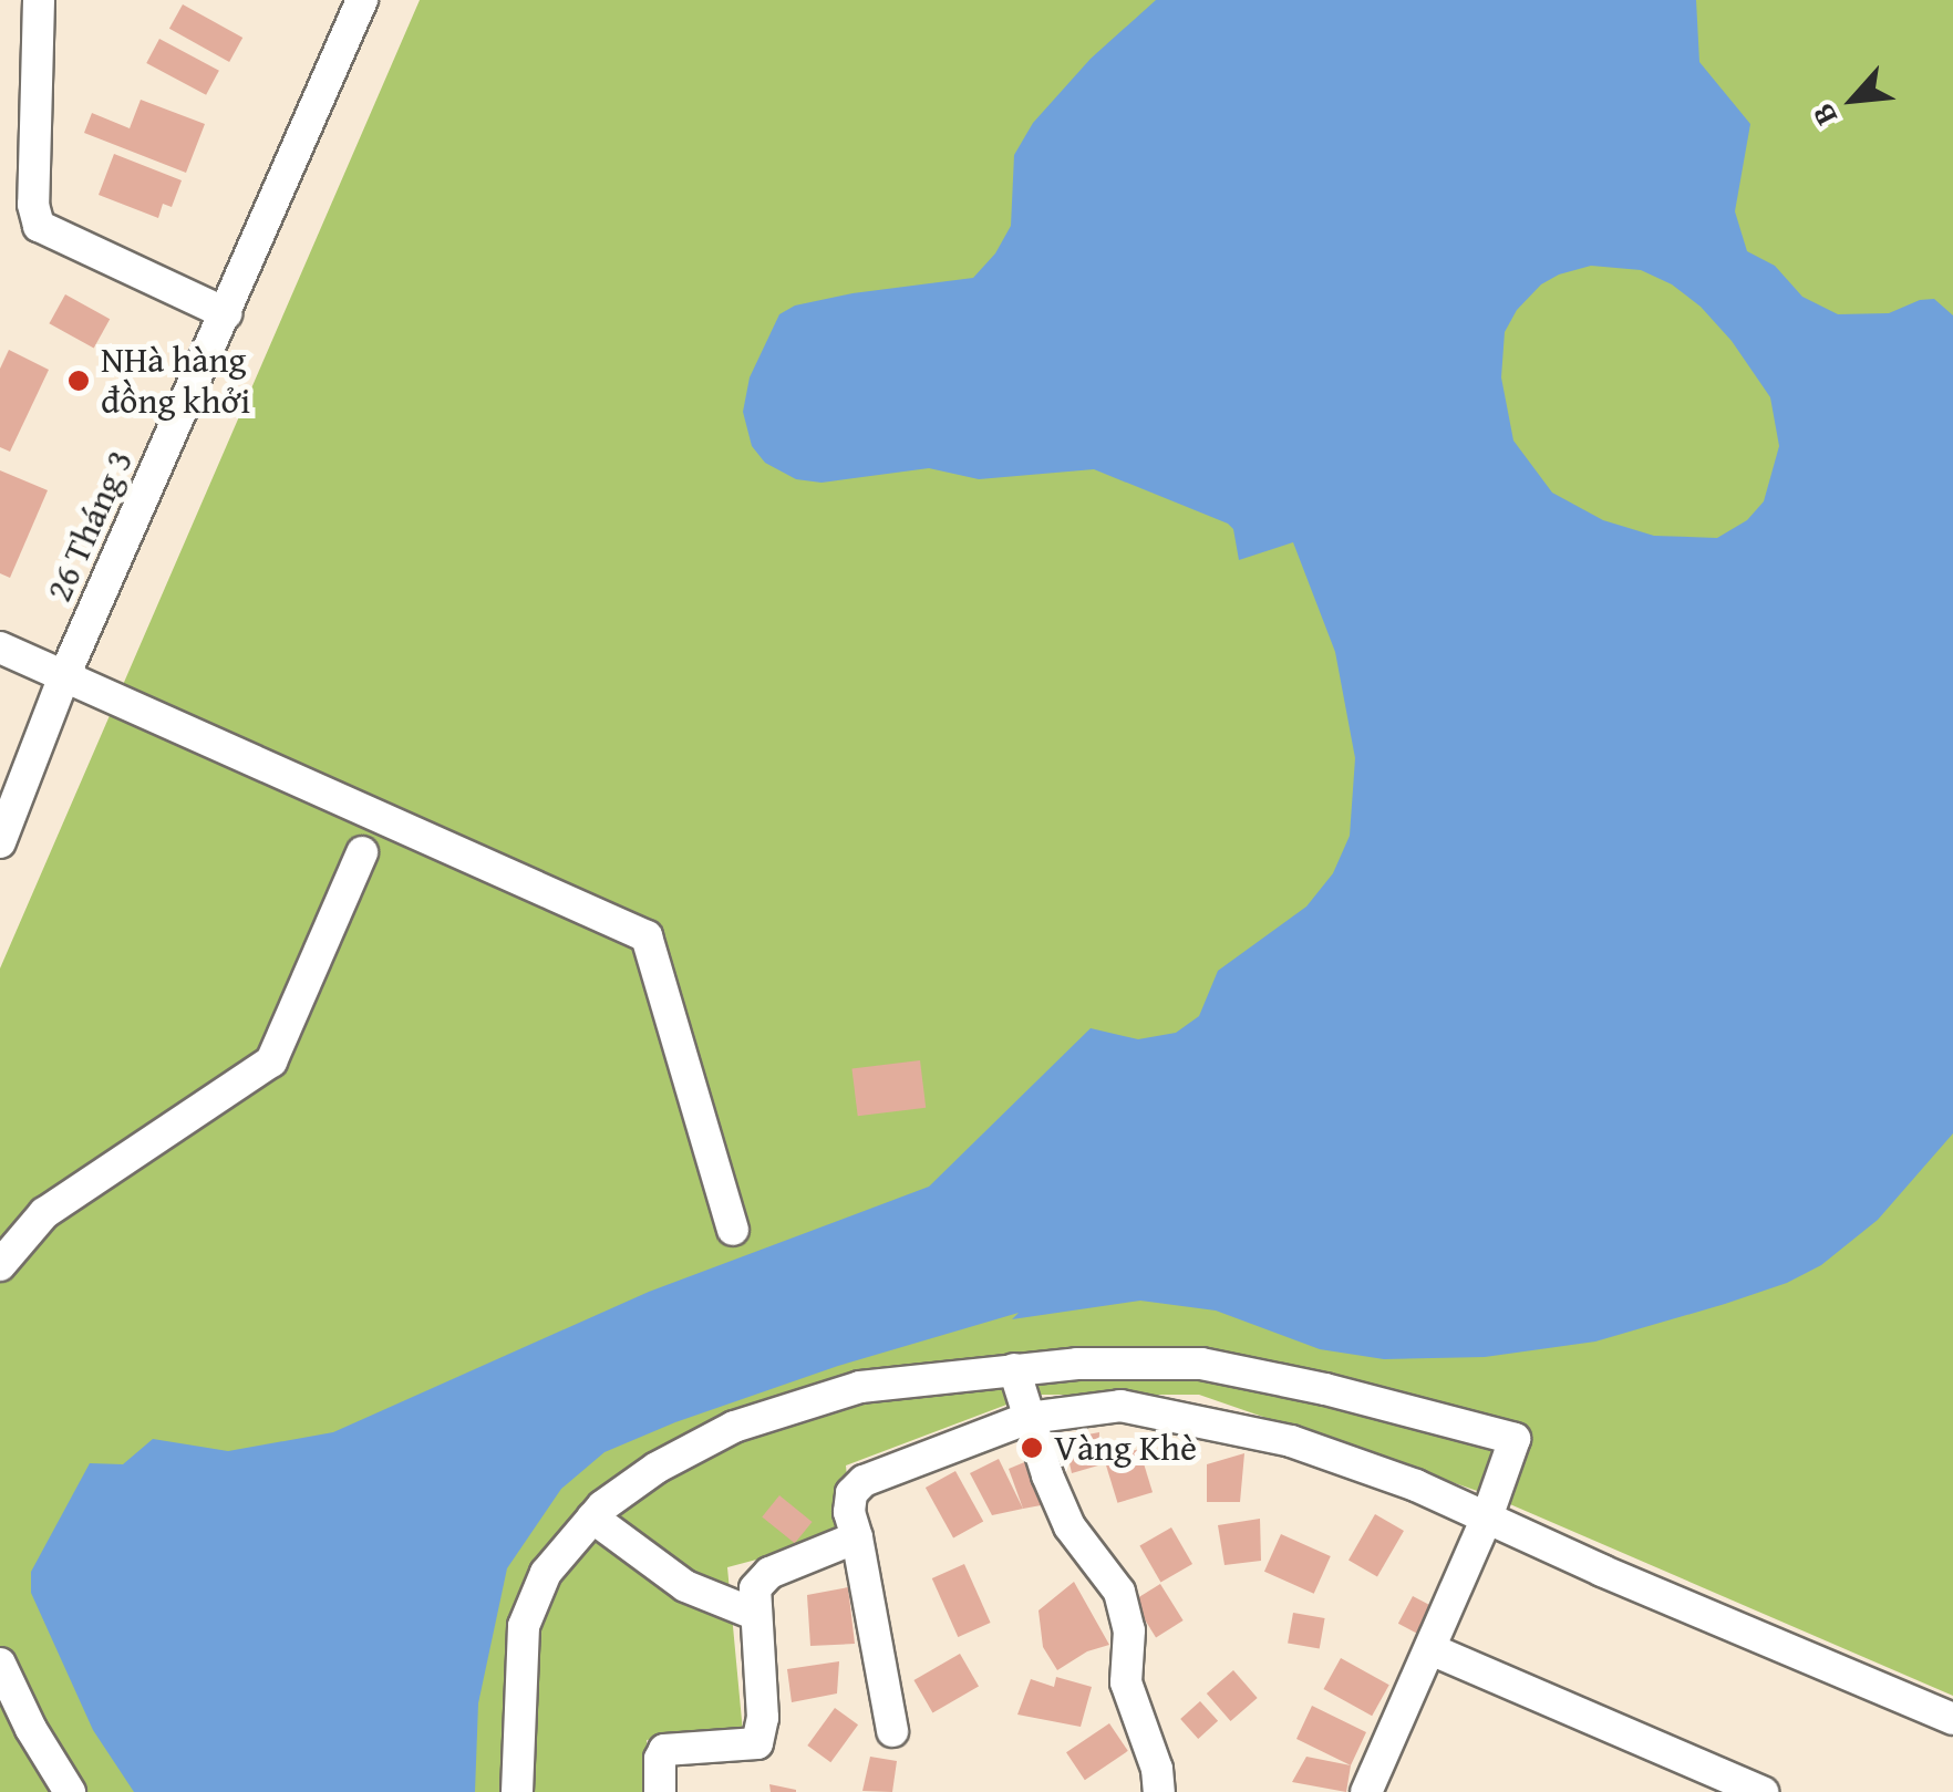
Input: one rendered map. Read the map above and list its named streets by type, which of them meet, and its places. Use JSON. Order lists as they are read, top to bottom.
{
  "streets": {
    "street": ["26 Tháng 3"]
  },
  "places": ["NHà hàng đồng khởi", "Vàng Khè"],
  "north": "bottom left"
}
